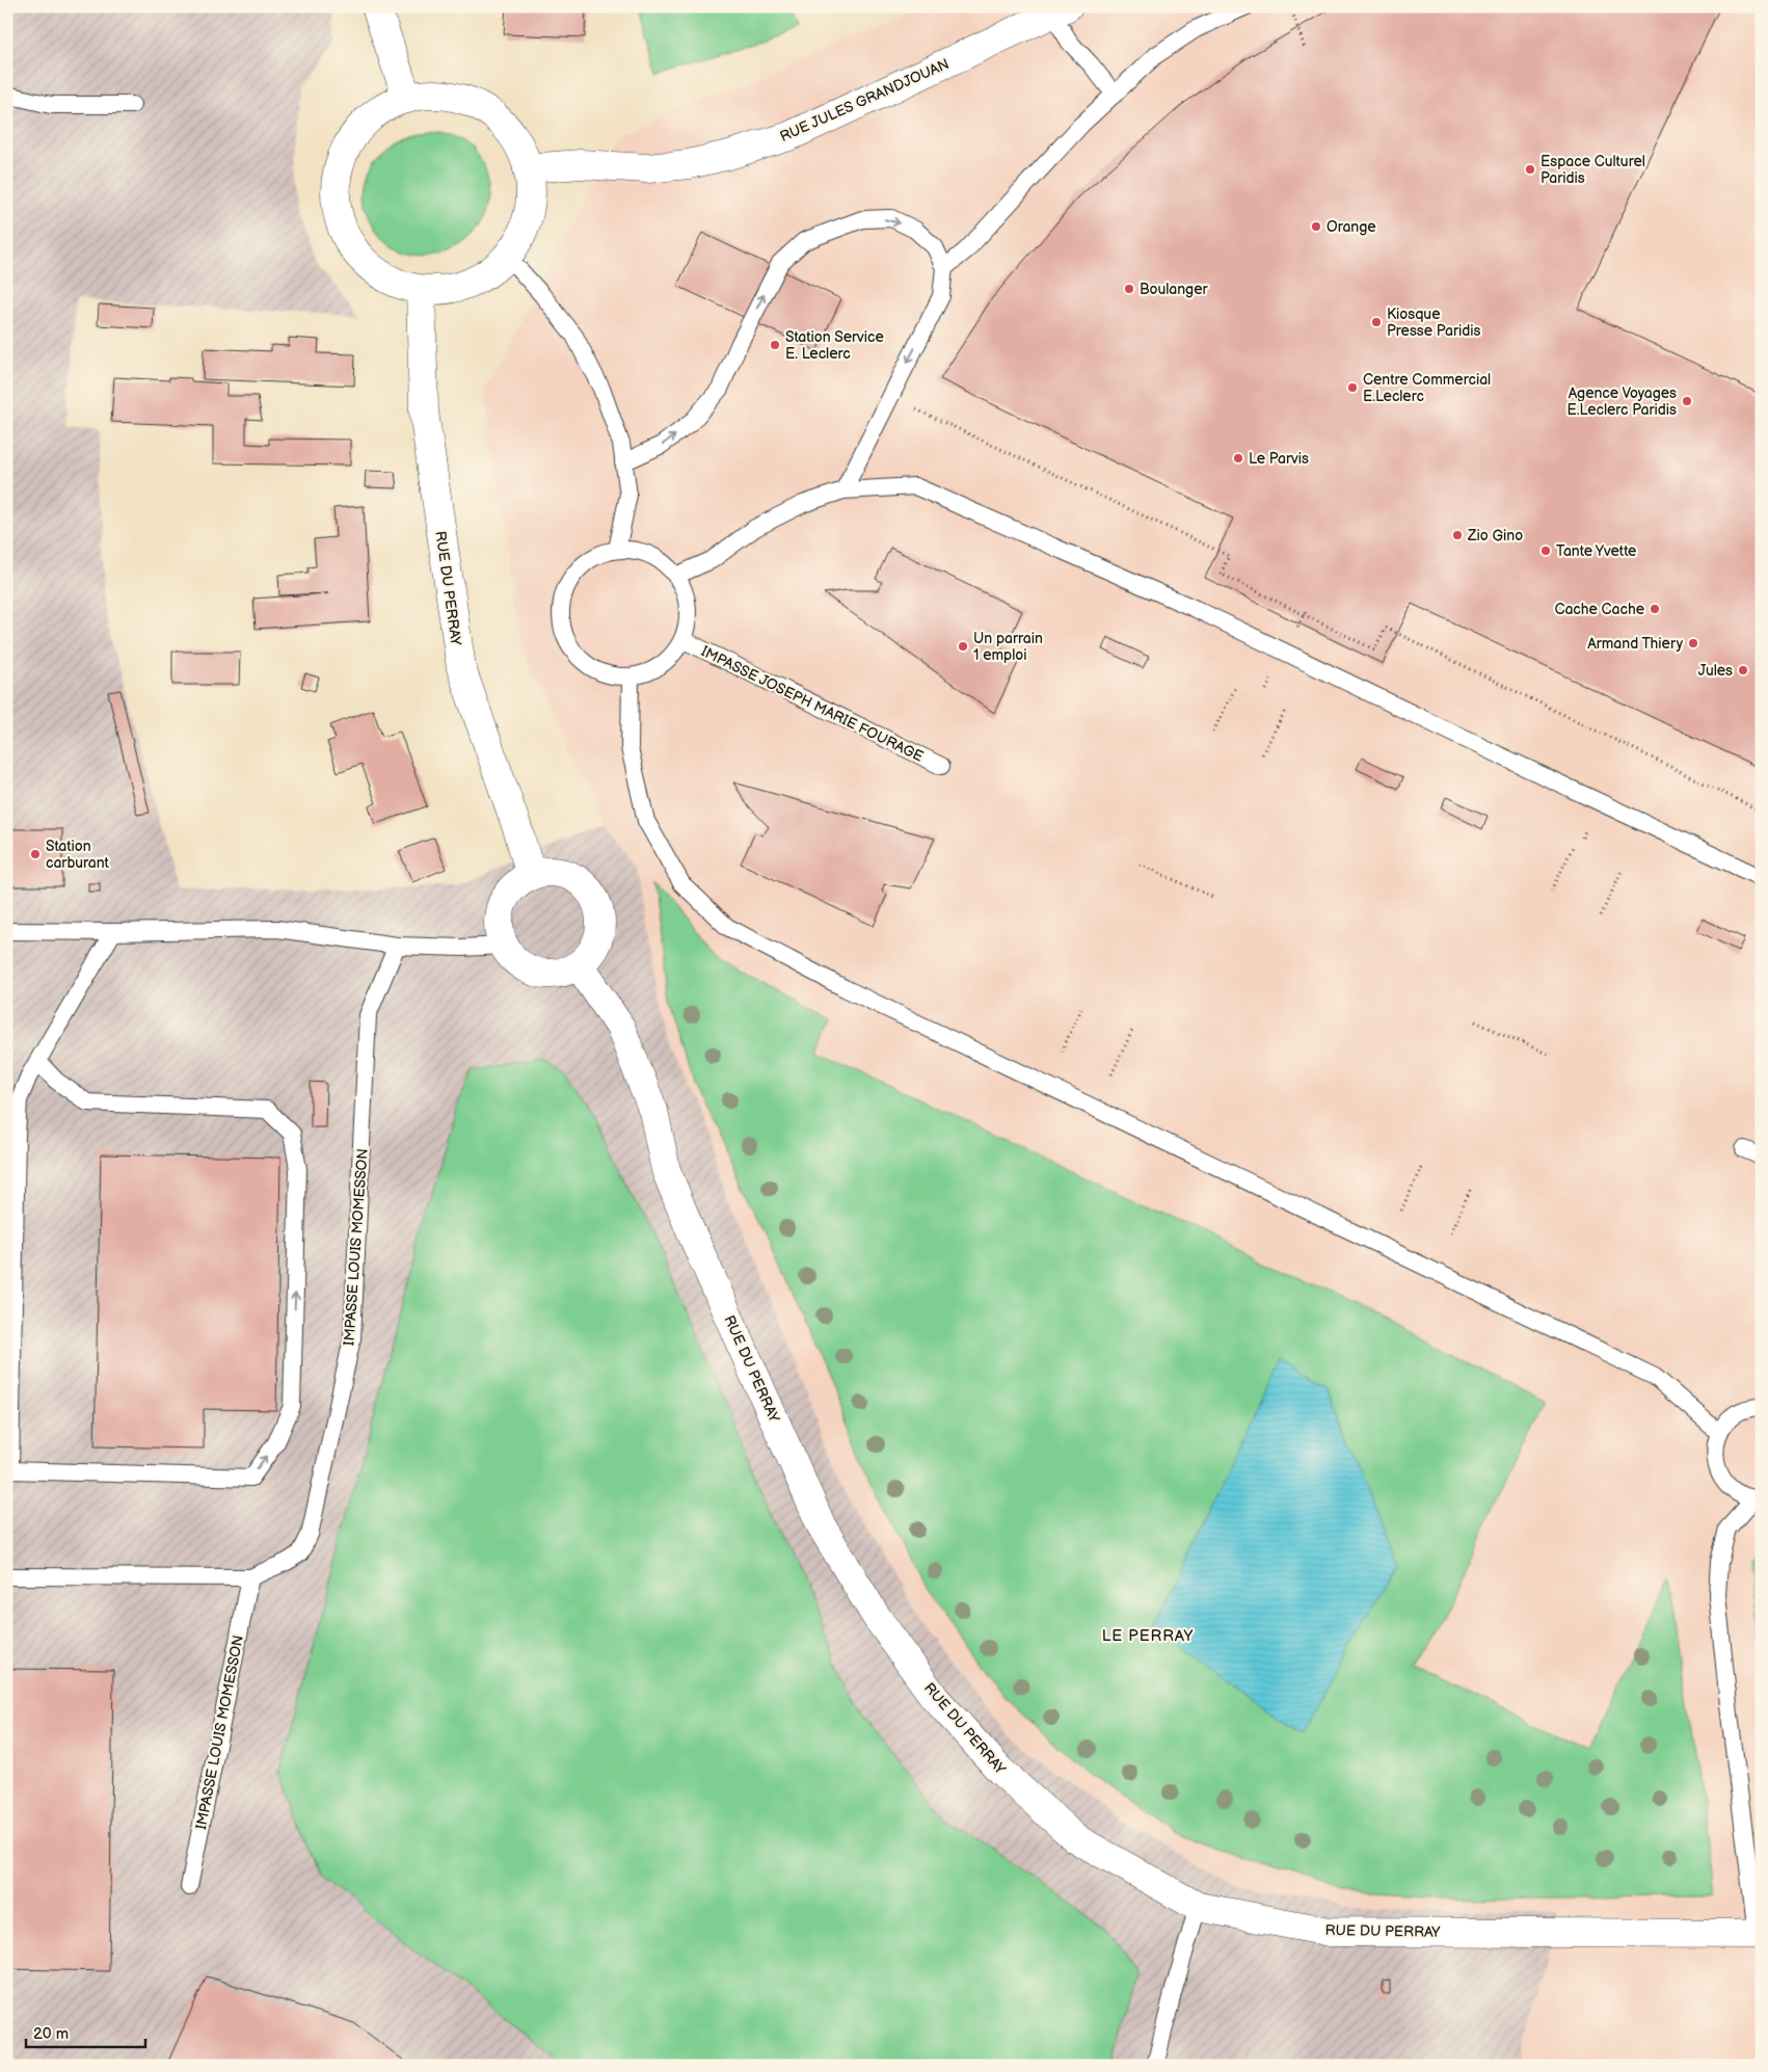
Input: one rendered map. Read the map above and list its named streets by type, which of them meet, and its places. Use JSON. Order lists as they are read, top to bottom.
{
  "streets": {
    "street": ["RUE JULES GRANDJOUAN", "RUE DU PERRAY"],
    "lane": ["IMPASSE JOSEPH MARIE FOURAGE", "IMPASSE LOUIS MOMESSON"]
  },
  "districts": ["LE PERRAY"],
  "places": [
    "Espace Culturel Paridis",
    "Orange",
    "Boulanger",
    "Kiosque Presse Paridis",
    "Station Service E. Leclerc",
    "Centre Commercial E.Leclerc",
    "Agence Voyages E.Leclerc Paridis",
    "Le Parvis",
    "Zio Gino",
    "Tante Yvette",
    "Cache Cache",
    "Armand Thiery",
    "Un parrain 1 emploi",
    "Jules",
    "Station carburant"
  ],
  "scale_bar": "20 m"
}
